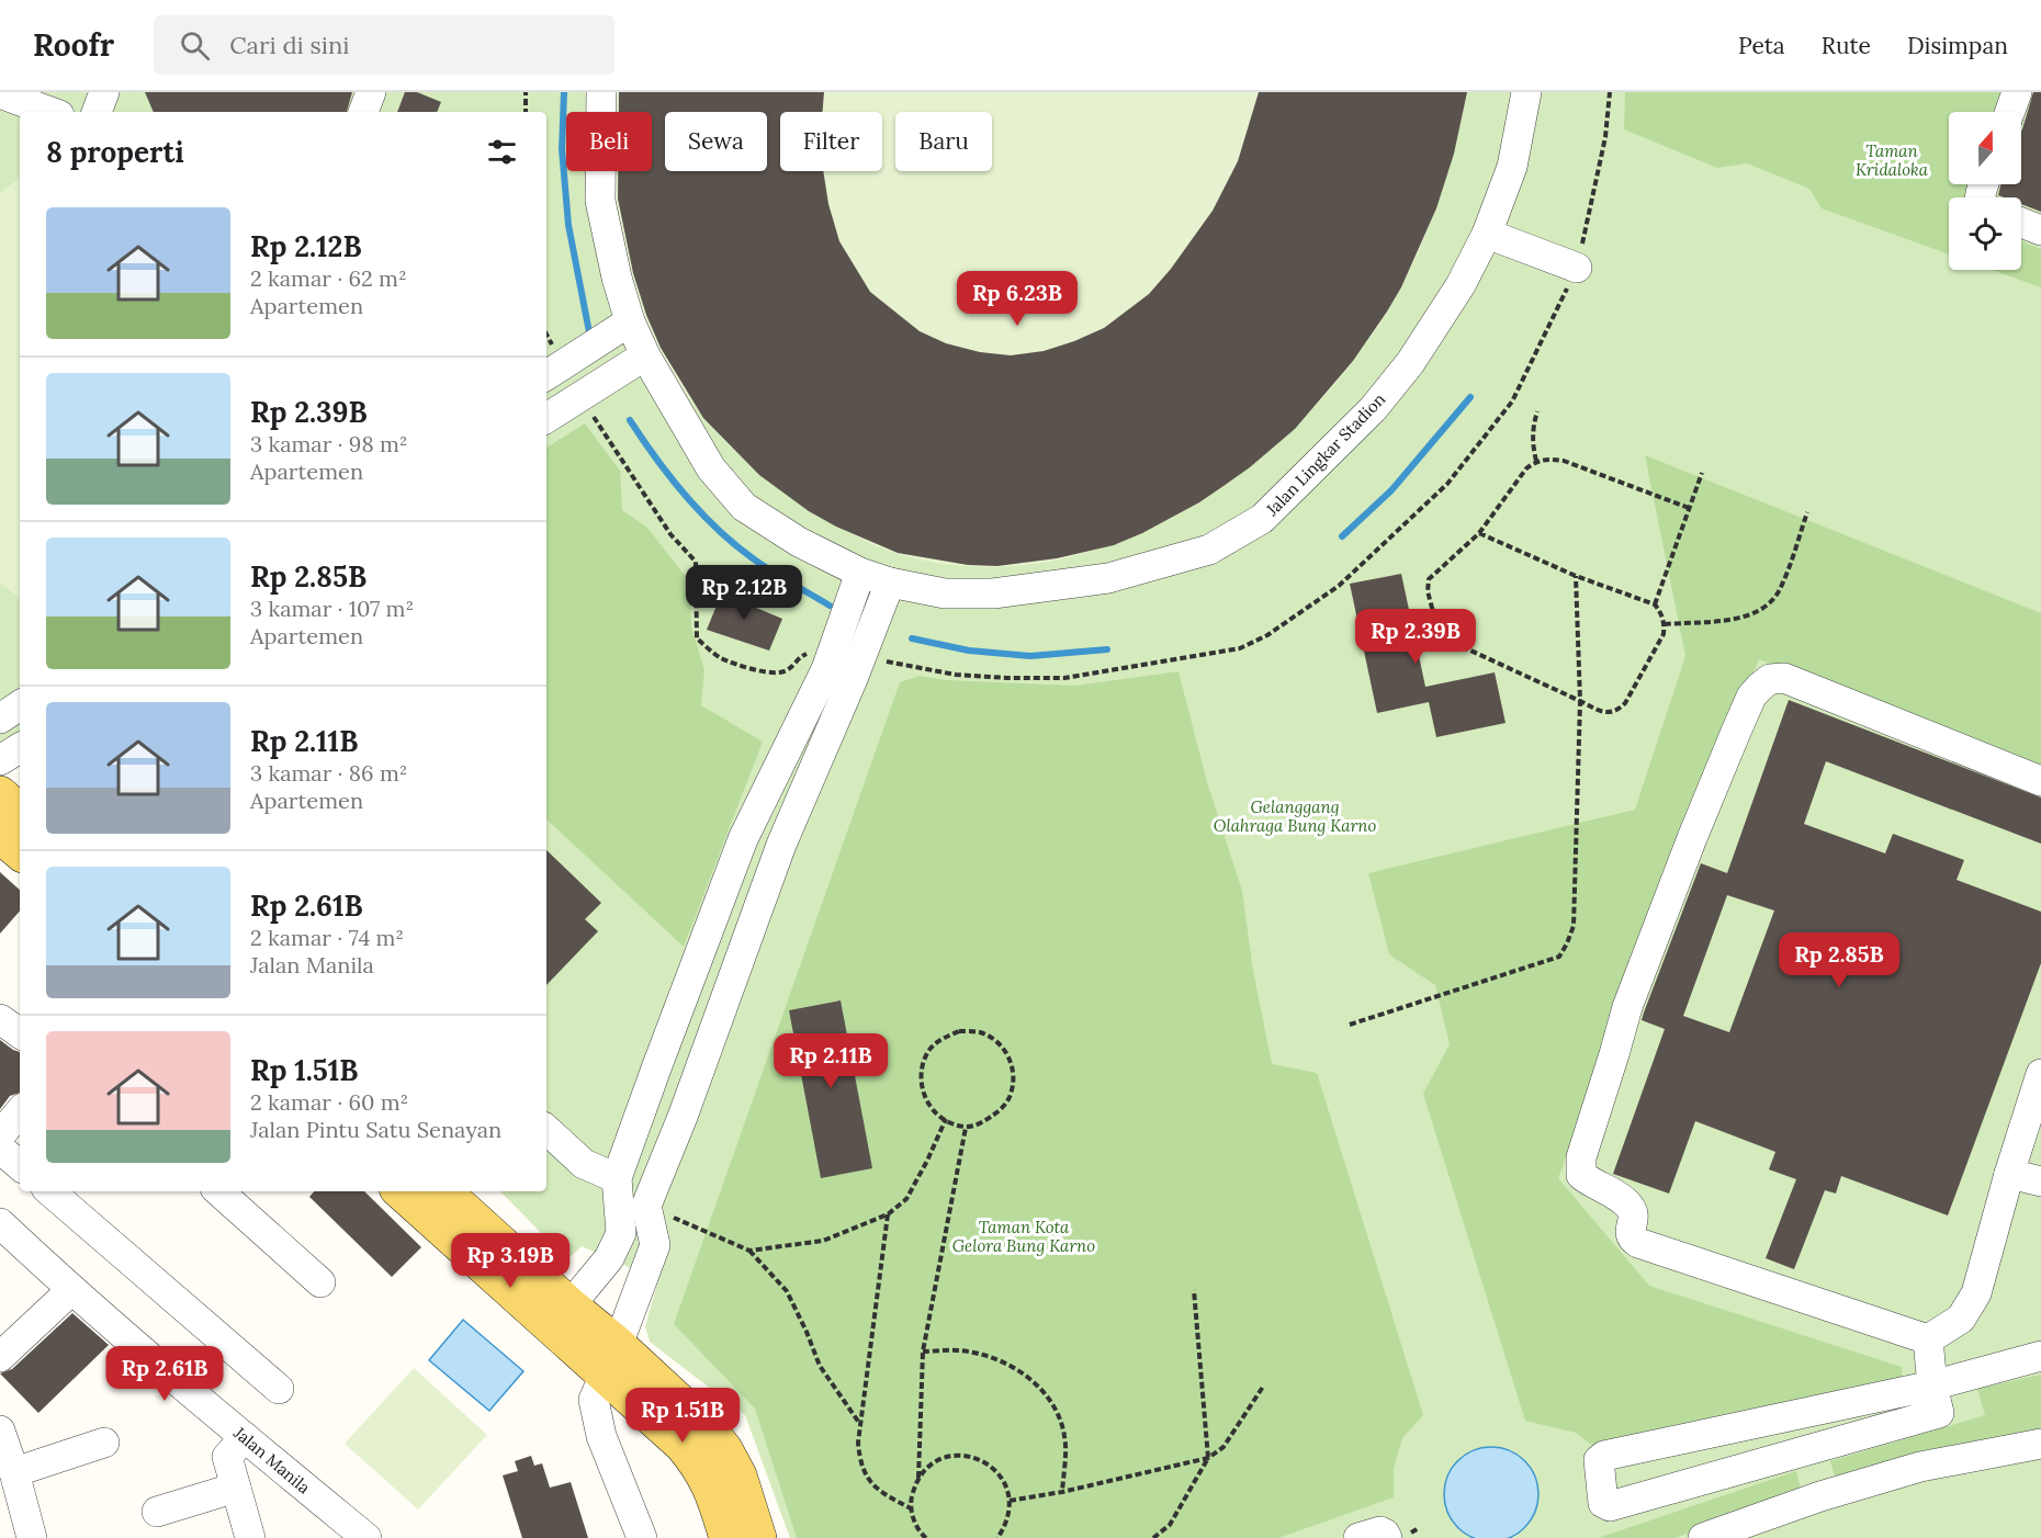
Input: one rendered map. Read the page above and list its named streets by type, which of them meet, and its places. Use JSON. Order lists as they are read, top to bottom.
{
  "streets": {
    "street": ["Jalan Lingkar Stadion", "Jalan Manila"]
  },
  "parks": ["Taman Kridaloka", "Gelanggang Olahraga Bung Karno", "Taman Kota Gelora Bung Karno"],
  "north": "top",
  "page": {
    "header": "Roofr",
    "search": "Cari di sini",
    "nav": ["Peta", "Rute", "Disimpan"],
    "chip": [
      "Beli",
      "Sewa",
      "Filter",
      "Baru"
    ],
    "heading": "8 properti",
    "list": [
      {
        "name": "Rp 2.12B",
        "note": "2 kamar · 62 m² · Apartemen"
      },
      {
        "name": "Rp 2.39B",
        "note": "3 kamar · 98 m² · Apartemen"
      },
      {
        "name": "Rp 2.85B",
        "note": "3 kamar · 107 m² · Apartemen"
      },
      {
        "name": "Rp 2.11B",
        "note": "3 kamar · 86 m² · Apartemen"
      },
      {
        "name": "Rp 2.61B",
        "note": "2 kamar · 74 m² · Jalan Manila"
      },
      {
        "name": "Rp 1.51B",
        "note": "2 kamar · 60 m² · Jalan Pintu Satu Senayan"
      }
    ],
    "price": [
      "Rp 6.23B",
      "Rp 2.12B",
      "Rp 2.39B",
      "Rp 2.85B",
      "Rp 2.11B",
      "Rp 3.19B",
      "Rp 2.61B",
      "Rp 1.51B"
    ]
  }
}
